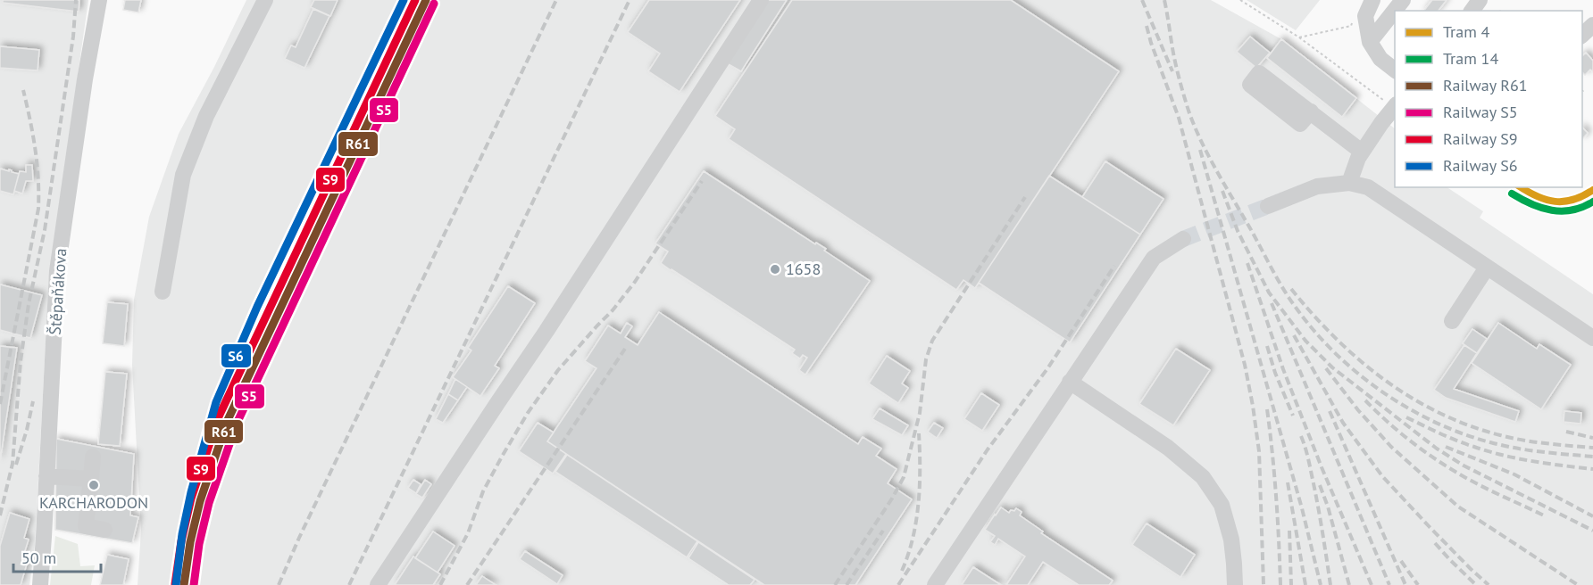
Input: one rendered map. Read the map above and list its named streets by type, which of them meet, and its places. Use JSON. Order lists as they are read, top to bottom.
{
  "streets": {
    "street": ["Štěpaňákova"]
  },
  "places": ["1658", "KARCHARODON"],
  "lines": [
    "rail line R61",
    "rail line S9",
    "rail line S6",
    "rail line S5",
    "tram line 4",
    "tram line 14"
  ],
  "legend": [
    "Tram 4",
    "Tram 14",
    "Railway R61",
    "Railway S5",
    "Railway S9",
    "Railway S6"
  ],
  "scale_bar": "50 m"
}
